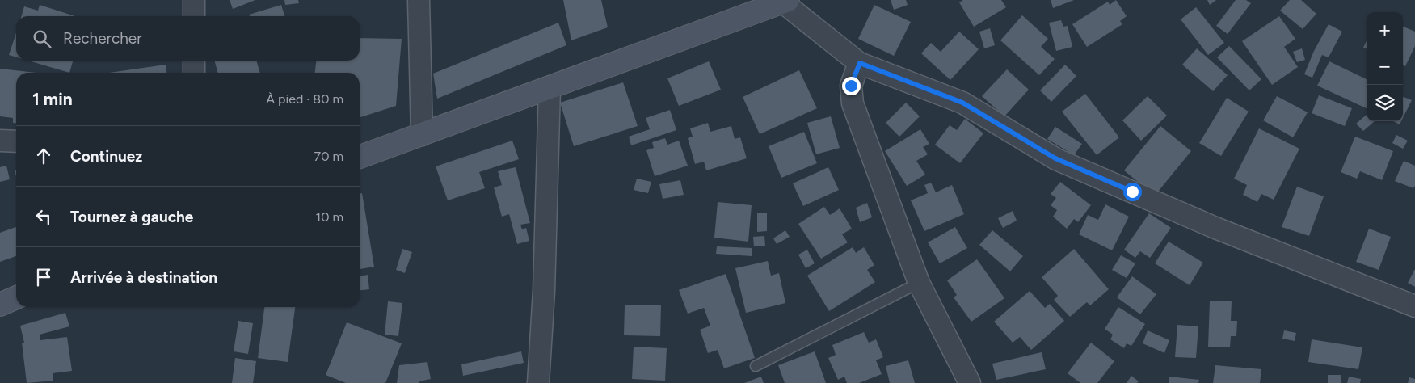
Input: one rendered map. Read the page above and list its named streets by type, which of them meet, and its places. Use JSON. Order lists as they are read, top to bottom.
{
  "page": {
    "map_buttons": ["+", "−"],
    "search": "Rechercher",
    "heading": ["1 min", "À pied · 80 m"],
    "list": [
      ["Continuez", "70 m"],
      ["Tournez à gauche", "10 m"],
      "Arrivée à destination"
    ]
  }
}
